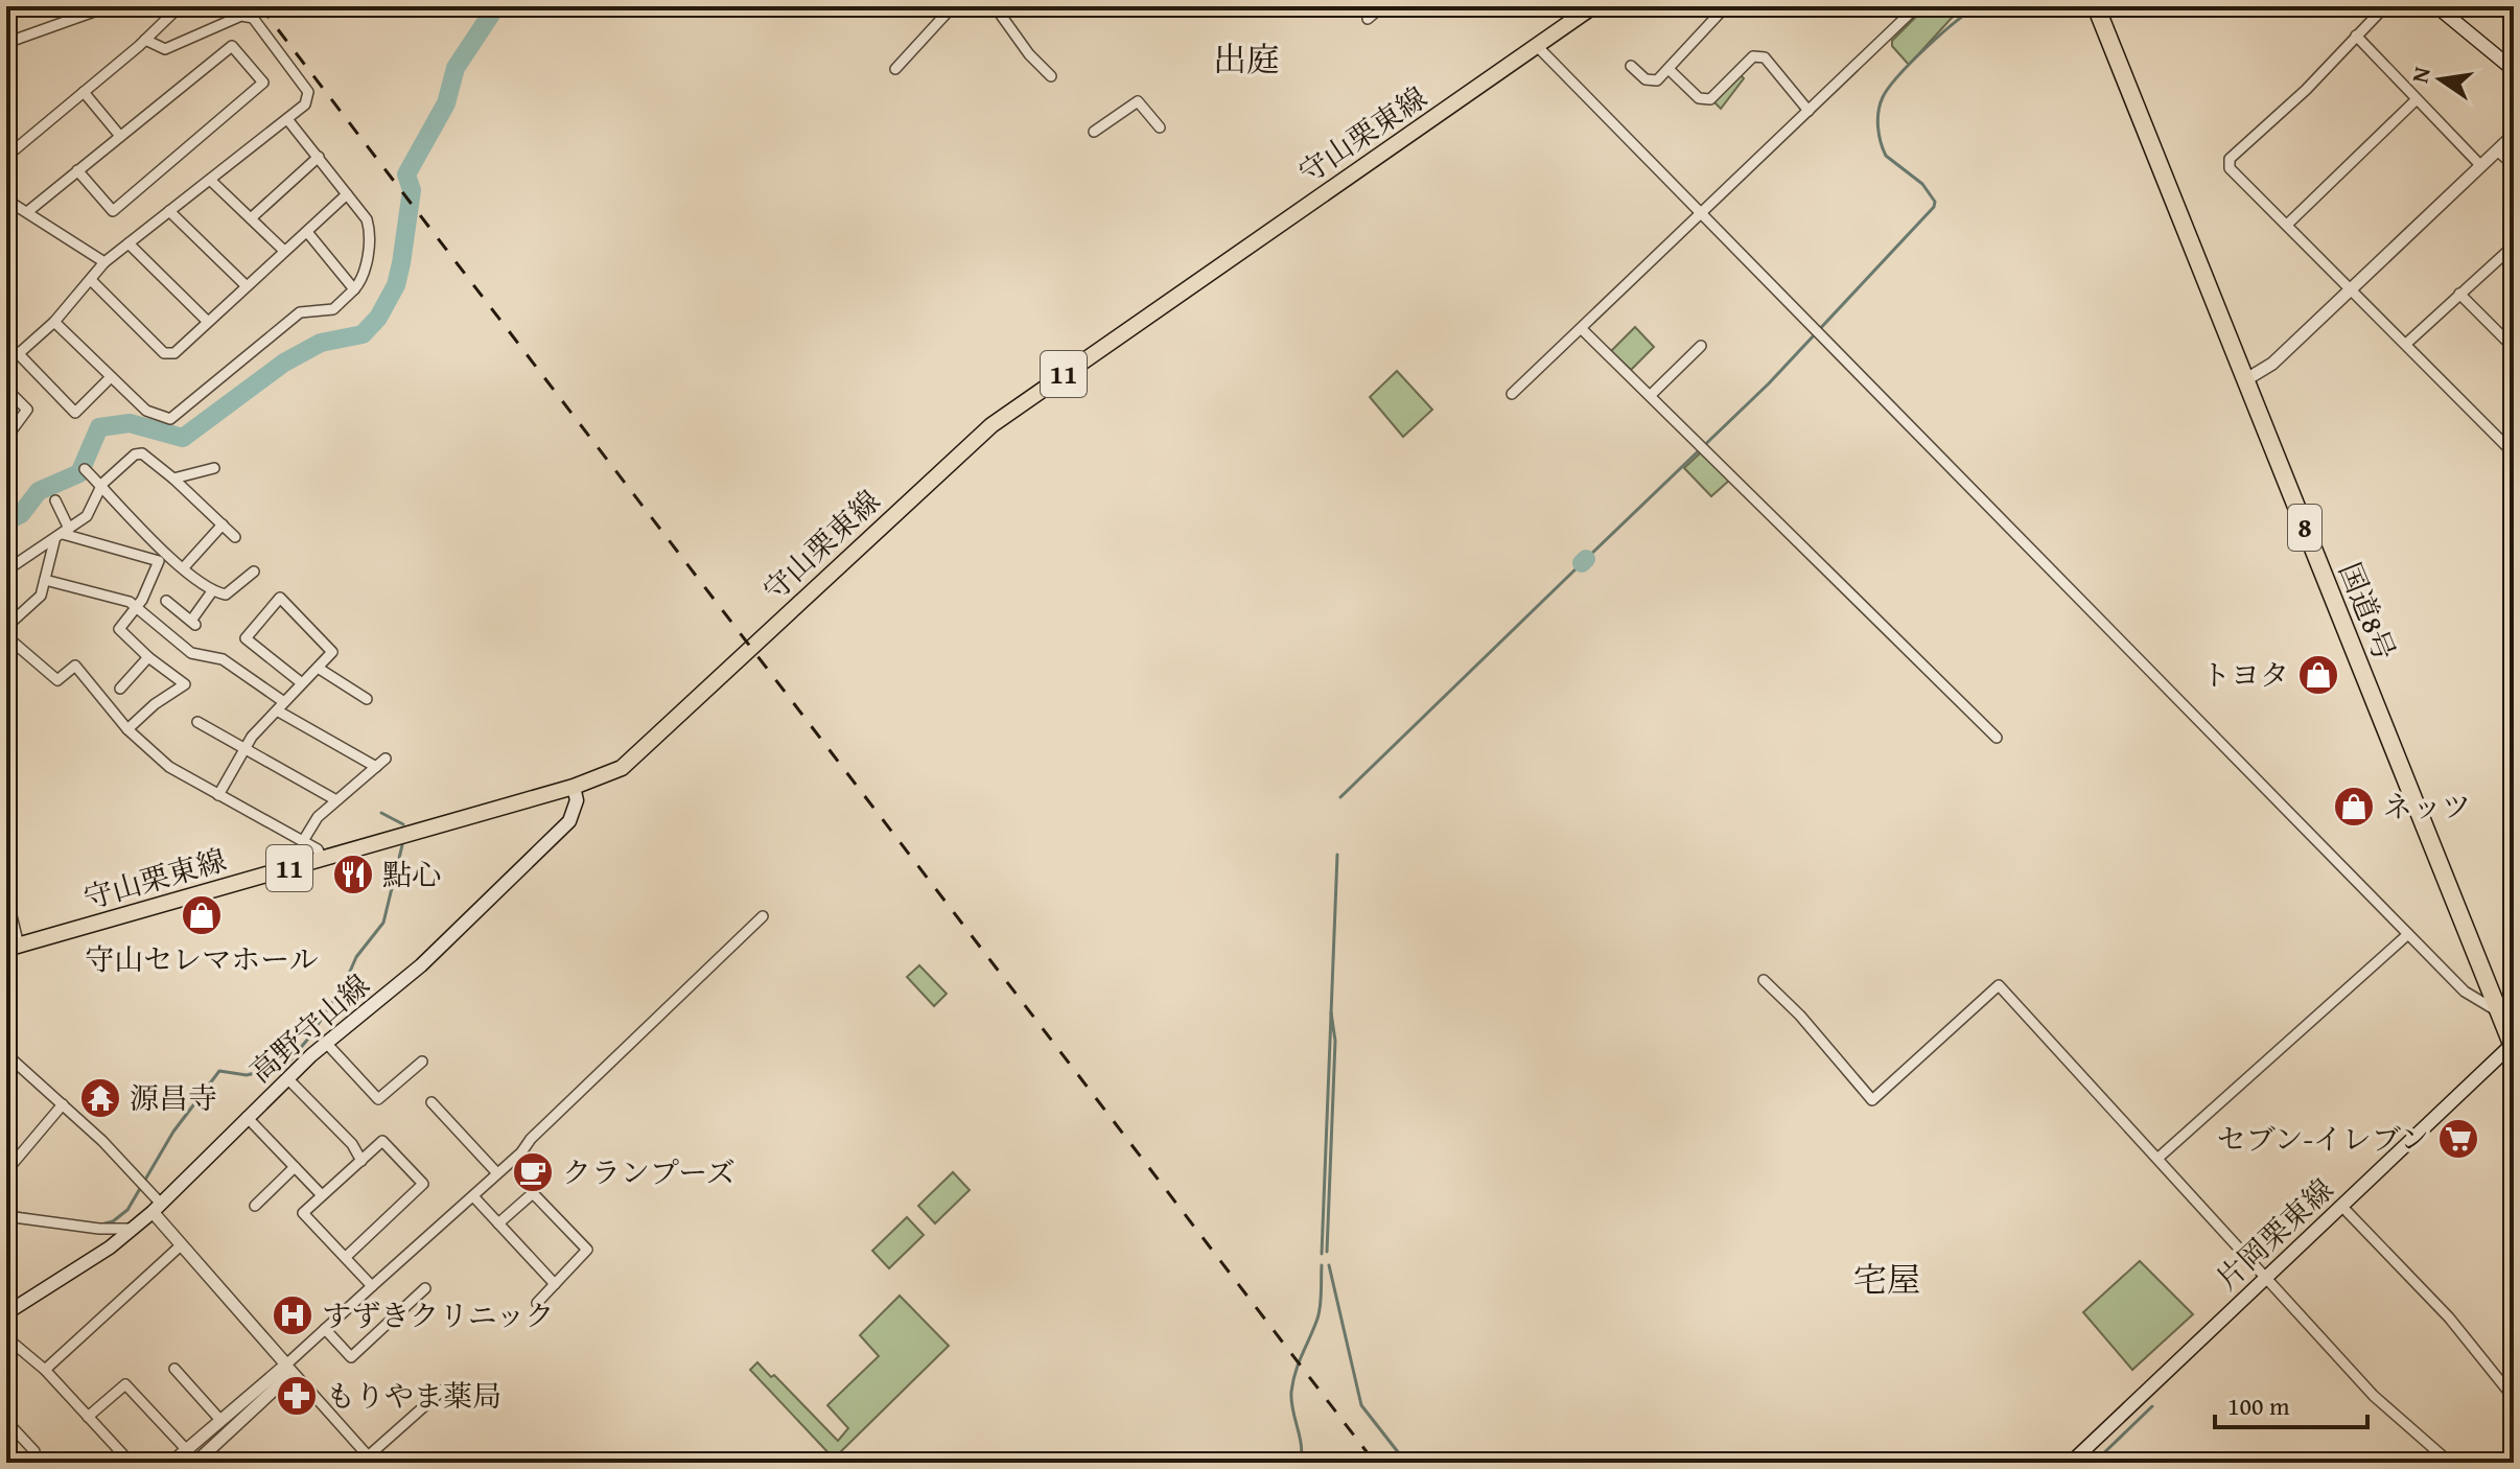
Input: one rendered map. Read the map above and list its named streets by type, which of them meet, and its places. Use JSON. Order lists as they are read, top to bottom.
{
  "streets": {
    "highway": ["8", "国道8号"],
    "main road": [
      "守山栗東線",
      "11",
      "高野守山線",
      "片岡栗東線"
    ]
  },
  "crossings": [
    ["守山栗東線", "高野守山線"],
    ["国道8号", "片岡栗東線"]
  ],
  "districts": ["出庭", "宅屋"],
  "places": {
    "shop": ["トヨタ", "ネッツ", "守山セレマホール"],
    "restaurant": ["點心"],
    "temple": ["源昌寺"],
    "supermarket": ["セブン-イレブン"],
    "cafe": ["クランプーズ"],
    "hospital": ["すずきクリニック"],
    "pharmacy": ["もりやま薬局"]
  },
  "scale_bar": "100 m",
  "north": "left"
}
